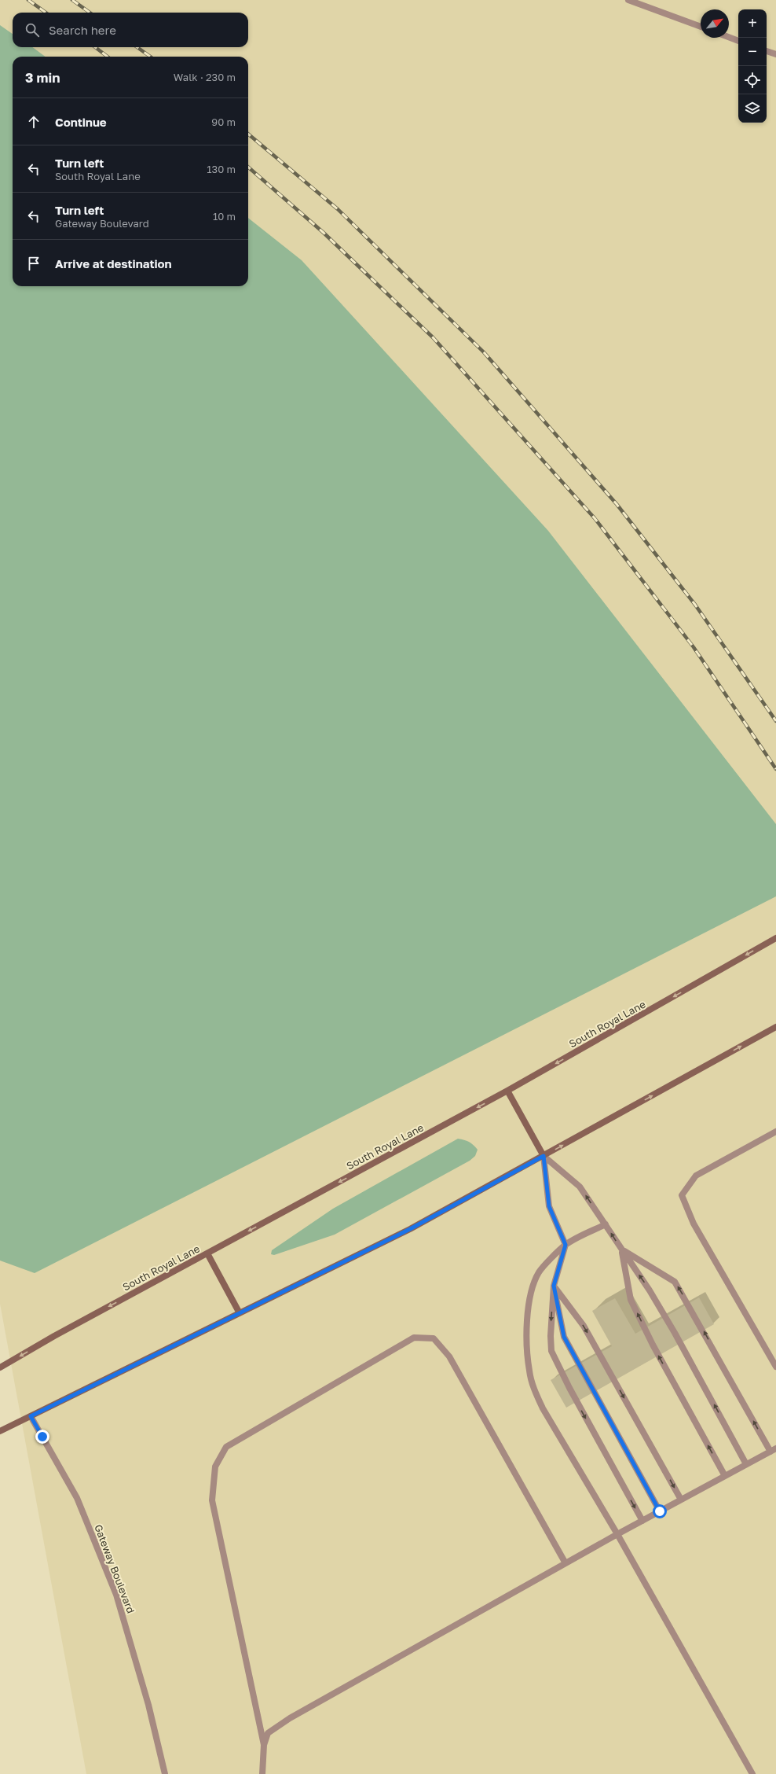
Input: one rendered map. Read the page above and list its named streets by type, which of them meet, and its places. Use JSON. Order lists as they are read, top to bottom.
{
  "streets": {
    "main road": ["South Royal Lane"],
    "street": ["Gateway Boulevard"]
  },
  "one_way": ["South Royal Lane"],
  "north": "top right",
  "page": {
    "map_buttons": ["+", "−"],
    "search": "Search here",
    "heading": ["3 min", "Walk · 230 m"],
    "list": [
      ["Continue", "90 m"],
      ["Turn left", "South Royal Lane", "130 m"],
      ["Turn left", "Gateway Boulevard", "10 m"],
      "Arrive at destination"
    ]
  }
}
